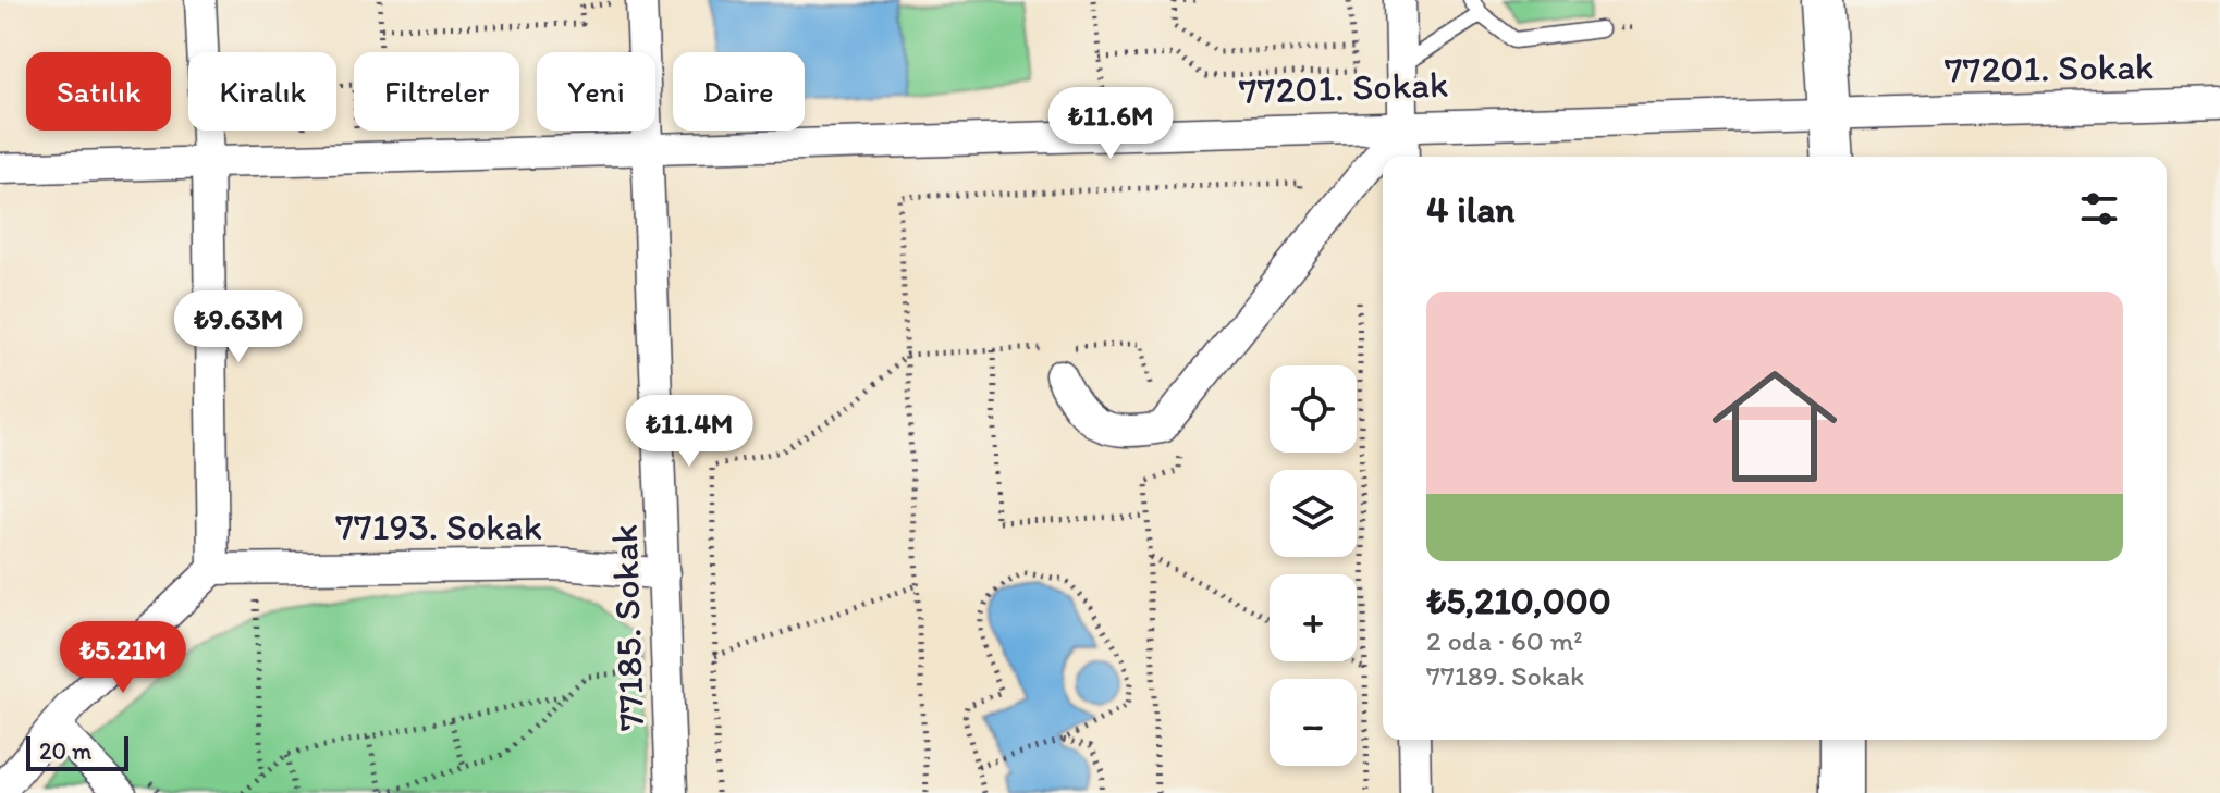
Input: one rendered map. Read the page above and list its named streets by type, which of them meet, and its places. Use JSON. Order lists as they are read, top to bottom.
{
  "streets": {
    "street": ["77201. Sokak", "77193. Sokak", "77185. Sokak"]
  },
  "crossings": [
    ["77201. Sokak", "77185. Sokak"],
    ["77193. Sokak", "77185. Sokak"]
  ],
  "scale_bar": "20 m",
  "page": {
    "chip": [
      "Satılık",
      "Kiralık",
      "Filtreler",
      "Yeni",
      "Daire"
    ],
    "price": [
      "₺11.6M",
      "₺9.63M",
      "₺11.4M",
      "₺5.21M"
    ],
    "heading": "4 ilan",
    "list": [
      {
        "name": "₺5,210,000",
        "note": "2 oda · 60 m² · 77189. Sokak"
      }
    ],
    "map_buttons": ["+", "−"],
    "scale": "20 m"
  }
}
